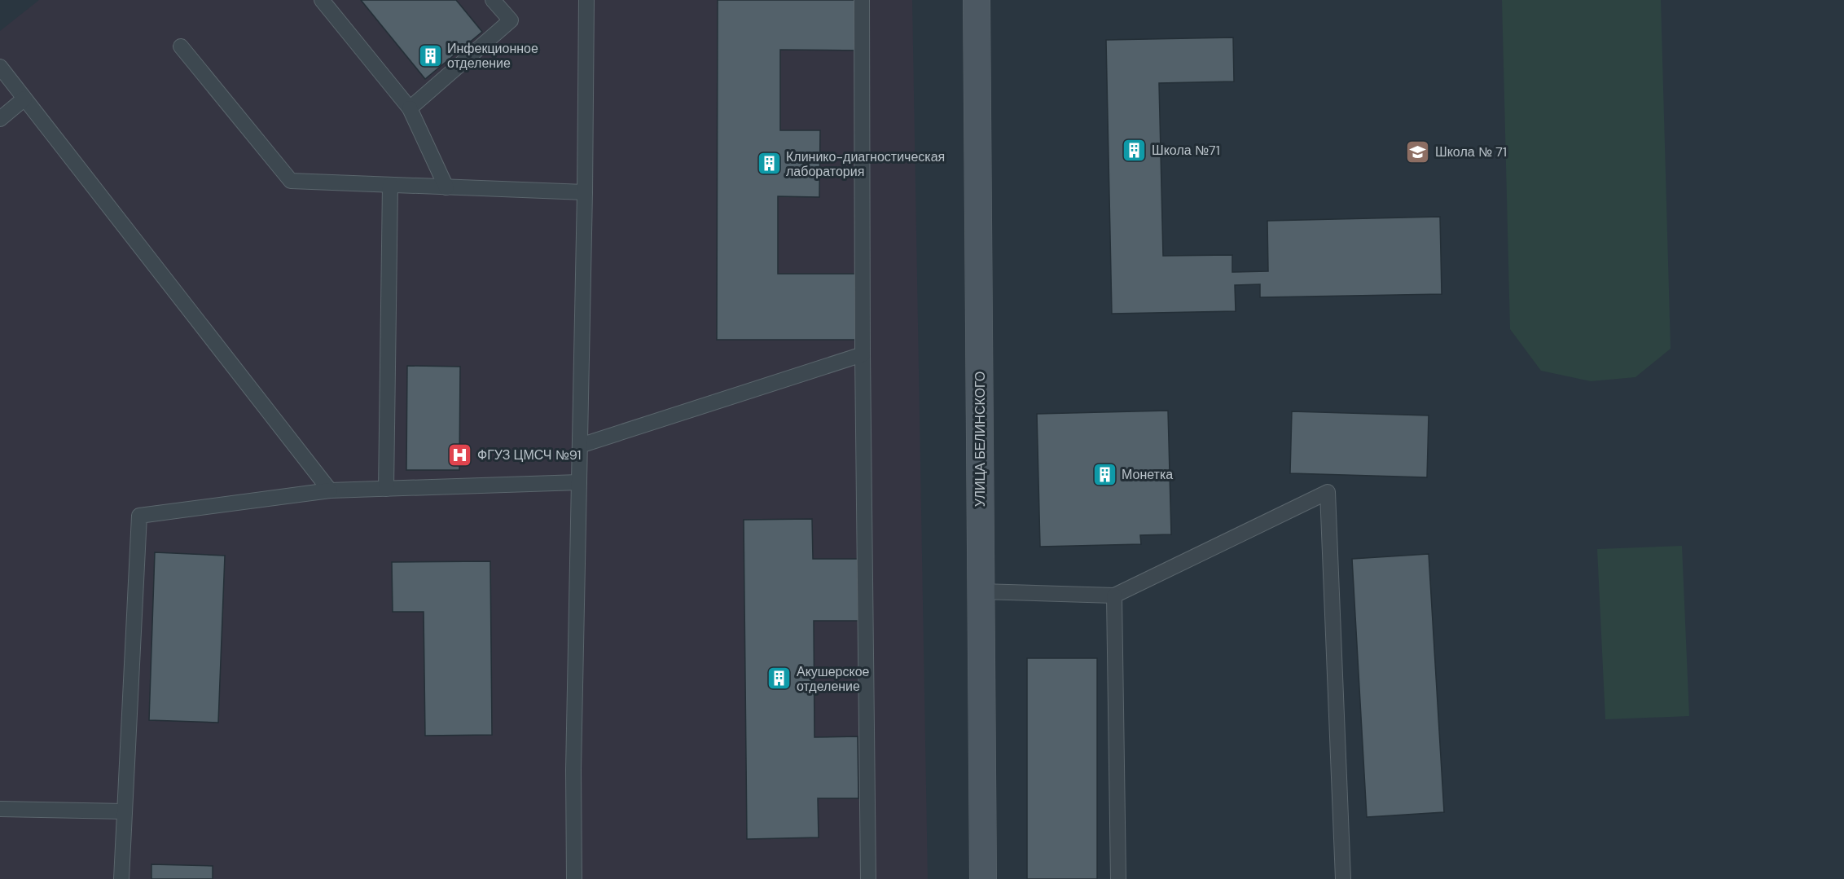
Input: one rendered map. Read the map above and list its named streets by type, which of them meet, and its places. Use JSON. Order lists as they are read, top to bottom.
{
  "streets": {
    "street": ["УЛИЦА БЕЛИНСКОГО"]
  },
  "places": {
    "building": [
      "Инфекционное отделение",
      "Школа №71",
      "Клинико-диагностическая лаборатория",
      "Монетка",
      "Акушерское отделение"
    ],
    "school or university": ["Школа № 71"],
    "hospital": ["ФГУЗ ЦМСЧ №91"]
  }
}
